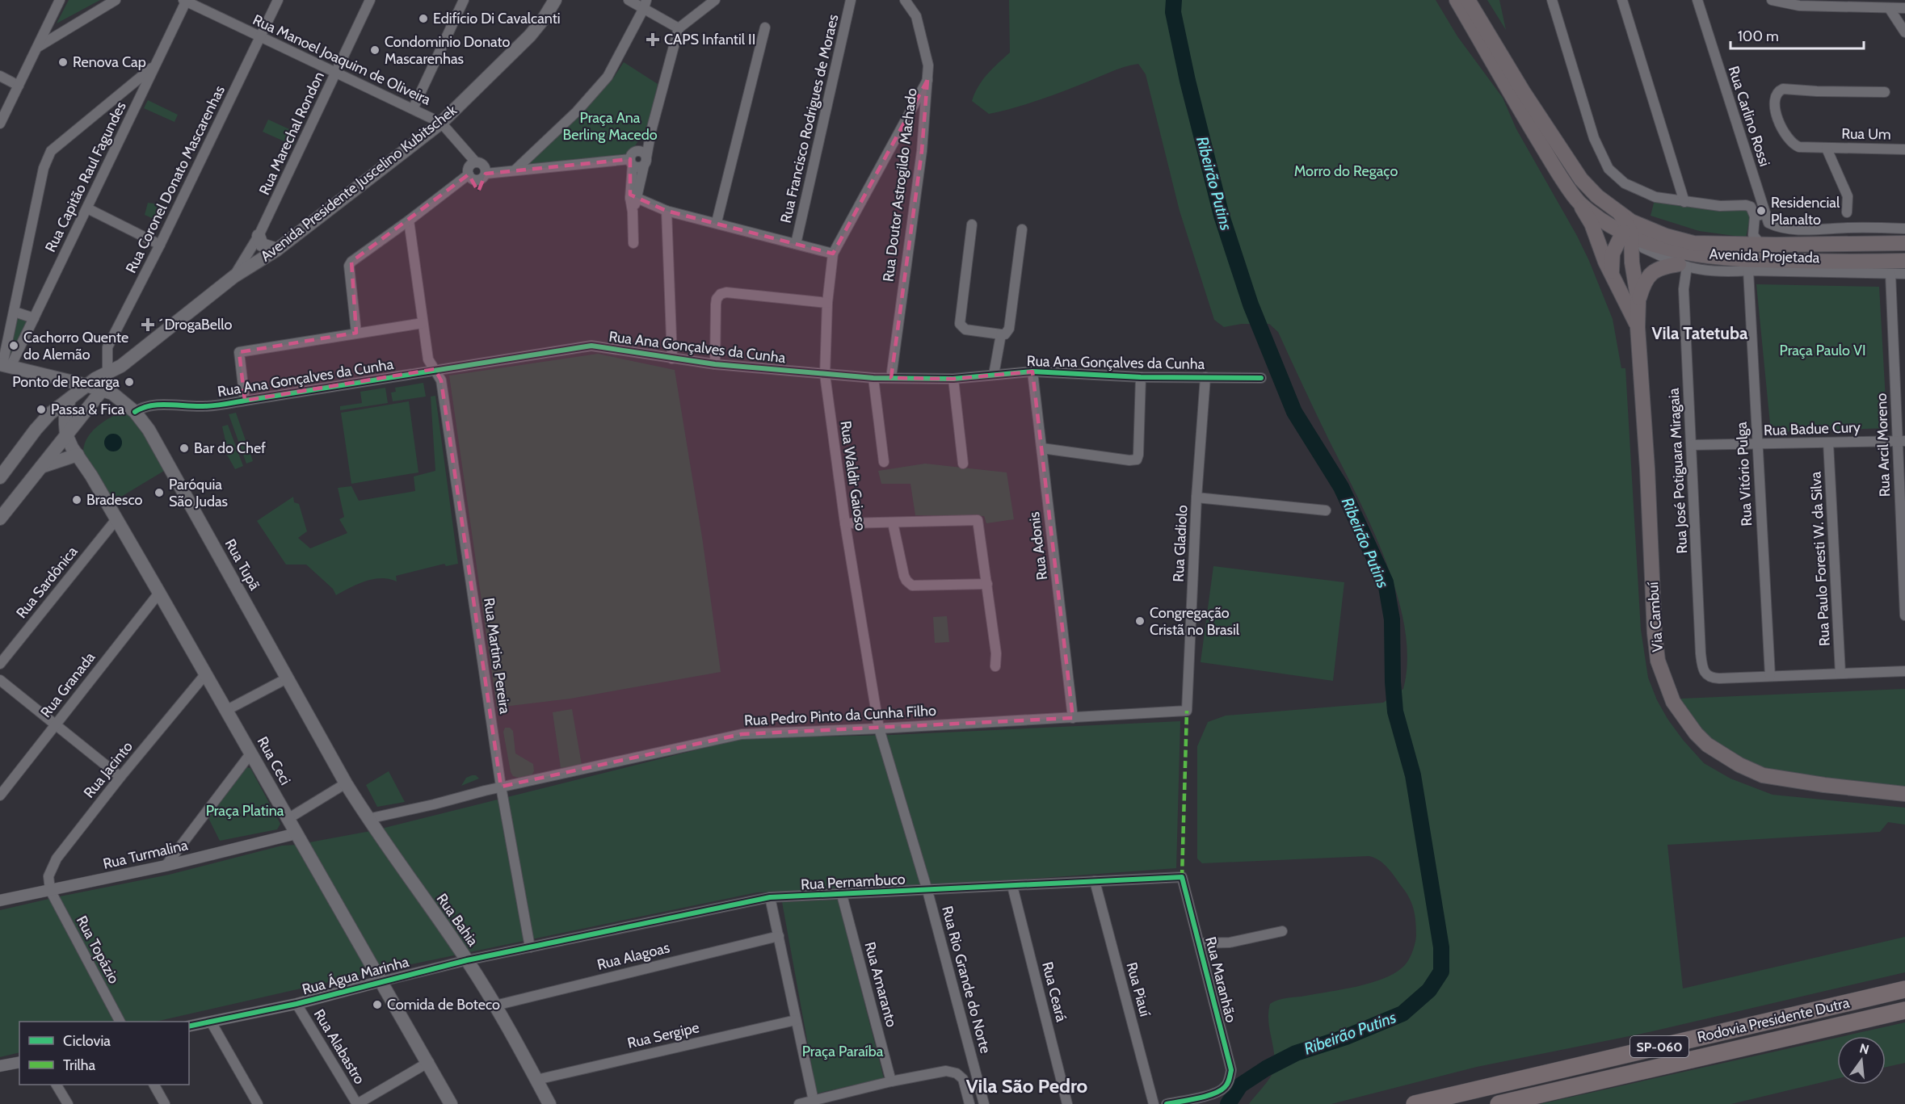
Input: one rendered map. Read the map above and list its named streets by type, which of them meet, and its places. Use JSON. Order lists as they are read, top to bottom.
{
  "streets": {
    "highway": ["Rodovia Presidente Dutra", "SP-060"],
    "main road": [
      "Avenida Presidente Juscelino Kubitschek",
      "Rua Tupã",
      "Via Cambuí",
      "Rua Ceci",
      "Rua Bahia"
    ],
    "street": [
      "Rua Manoel Joaquim de Oliveira",
      "Rua Carlino Rossi",
      "Rua Francisco Rodrigues de Moraes",
      "Rua Marechal Rondon",
      "Rua Um",
      "Rua Capitão Raul Fagundes",
      "Rua Coronel Donato Mascarenhas",
      "Rua Doutor Astrogildo Machado",
      "Avenida Projetada",
      "Rua Ana Gonçalves da Cunha",
      "Rua Badue Cury",
      "Rua Arcil Moreno",
      "Rua José Potiguara Miragaia",
      "Rua Vitório Pulga",
      "Rua Waldir Gaioso",
      "Rua Gladiolo",
      "Rua Adonis",
      "Rua Paulo Foresti W. da Silva",
      "Rua Sardônica",
      "Rua Martins Pereira",
      "Rua Granada",
      "Rua Pedro Pinto da Cunha Filho",
      "Rua Jacinto",
      "Rua Turmalina",
      "Rua Pernambuco",
      "Rua Topázio",
      "Rua Alagoas",
      "Rua Água Marinha",
      "Rua Rio Grande do Norte",
      "Rua Maranhão",
      "Rua Amaranto",
      "Rua Piauí",
      "Rua Ceará",
      "Rua Sergipe",
      "Rua Alabastro"
    ]
  },
  "crossings": [
    ["Rua Manoel Joaquim de Oliveira", "Rua Marechal Rondon"],
    ["Rua Manoel Joaquim de Oliveira", "Rua Capitão Raul Fagundes"],
    ["Rua Manoel Joaquim de Oliveira", "Rua Coronel Donato Mascarenhas"],
    ["Rua Manoel Joaquim de Oliveira", "Avenida Presidente Juscelino Kubitschek"],
    ["Rua Marechal Rondon", "Avenida Presidente Juscelino Kubitschek"],
    ["Rua Capitão Raul Fagundes", "Rua Tupã"],
    ["Rua Coronel Donato Mascarenhas", "Avenida Presidente Juscelino Kubitschek"],
    ["Avenida Presidente Juscelino Kubitschek", "Rua Tupã"],
    ["Avenida Presidente Juscelino Kubitschek", "Rua Ceci"],
    ["Rua Doutor Astrogildo Machado", "Rua Ana Gonçalves da Cunha"],
    ["Rua Doutor Astrogildo Machado", "Rua Waldir Gaioso"],
    ["Avenida Projetada", "Rua José Potiguara Miragaia"],
    ["Avenida Projetada", "Rua Vitório Pulga"],
    ["Avenida Projetada", "Via Cambuí"],
    ["Rua Ana Gonçalves da Cunha", "Rua Waldir Gaioso"],
    ["Rua Ana Gonçalves da Cunha", "Rua Gladiolo"],
    ["Rua Ana Gonçalves da Cunha", "Rua Adonis"],
    ["Rua Ana Gonçalves da Cunha", "Rua Tupã"],
    ["Rua Ana Gonçalves da Cunha", "Rua Martins Pereira"],
    ["Rua Badue Cury", "Rua Arcil Moreno"],
    ["Rua Badue Cury", "Rua José Potiguara Miragaia"],
    ["Rua Badue Cury", "Rua Vitório Pulga"],
    ["Rua Badue Cury", "Rua Paulo Foresti W. da Silva"],
    ["Rua José Potiguara Miragaia", "Rua Vitório Pulga"],
    ["Rua Waldir Gaioso", "Rua Pedro Pinto da Cunha Filho"],
    ["Rua Waldir Gaioso", "Rua Pernambuco"],
    ["Rua Waldir Gaioso", "Rua Rio Grande do Norte"],
    ["Rua Gladiolo", "Rua Pedro Pinto da Cunha Filho"],
    ["Rua Adonis", "Rua Pedro Pinto da Cunha Filho"],
    ["Rua Tupã", "Rua Bahia"],
    ["Rua Sardônica", "Rua Ceci"],
    ["Rua Martins Pereira", "Rua Pedro Pinto da Cunha Filho"],
    ["Rua Martins Pereira", "Rua Pernambuco"],
    ["Rua Martins Pereira", "Rua Água Marinha"],
    ["Rua Granada", "Rua Ceci"],
    ["Rua Pedro Pinto da Cunha Filho", "Rua Bahia"],
    ["Rua Ceci", "Rua Jacinto"],
    ["Rua Ceci", "Rua Turmalina"],
    ["Rua Ceci", "Rua Água Marinha"],
    ["Rua Jacinto", "Rua Turmalina"],
    ["Rua Jacinto", "Rua Topázio"],
    ["Rua Turmalina", "Rua Topázio"],
    ["Rua Pernambuco", "Rua Água Marinha"],
    ["Rua Pernambuco", "Rua Rio Grande do Norte"],
    ["Rua Pernambuco", "Rua Maranhão"],
    ["Rua Pernambuco", "Rua Amaranto"],
    ["Rua Pernambuco", "Rua Piauí"],
    ["Rua Pernambuco", "Rua Ceará"],
    ["Rua Bahia", "Rua Alagoas"],
    ["Rua Bahia", "Rua Água Marinha"],
    ["Rua Bahia", "Rua Sergipe"],
    ["Rua Água Marinha", "Rua Alabastro"]
  ],
  "districts": ["Vila Tatetuba", "Vila São Pedro"],
  "water": ["Ribeirão Putins"],
  "parks": [
    "Praça Ana Berling Macedo",
    "Morro do Regaço",
    "Praça Paulo VI",
    "Praça Platina",
    "Praça Paraíba"
  ],
  "places": {
    "other": [
      "Edifício Di Cavalcanti",
      "Condominio Donato Mascarenhas",
      "Renova Cap",
      "Residencial Planalto",
      "Cachorro Quente do Alemão",
      "Ponto de Recarga",
      "Passa & Fica",
      "Bar do Chef",
      "Paróquia São Judas",
      "Bradesco",
      "Congregação Cristã no Brasil",
      "Comida de Boteco"
    ],
    "health": ["CAPS Infantil II", "´DrogaBello"]
  },
  "legend": ["Ciclovia", "Trilha"],
  "scale_bar": "100 m",
  "north": "top"
}
